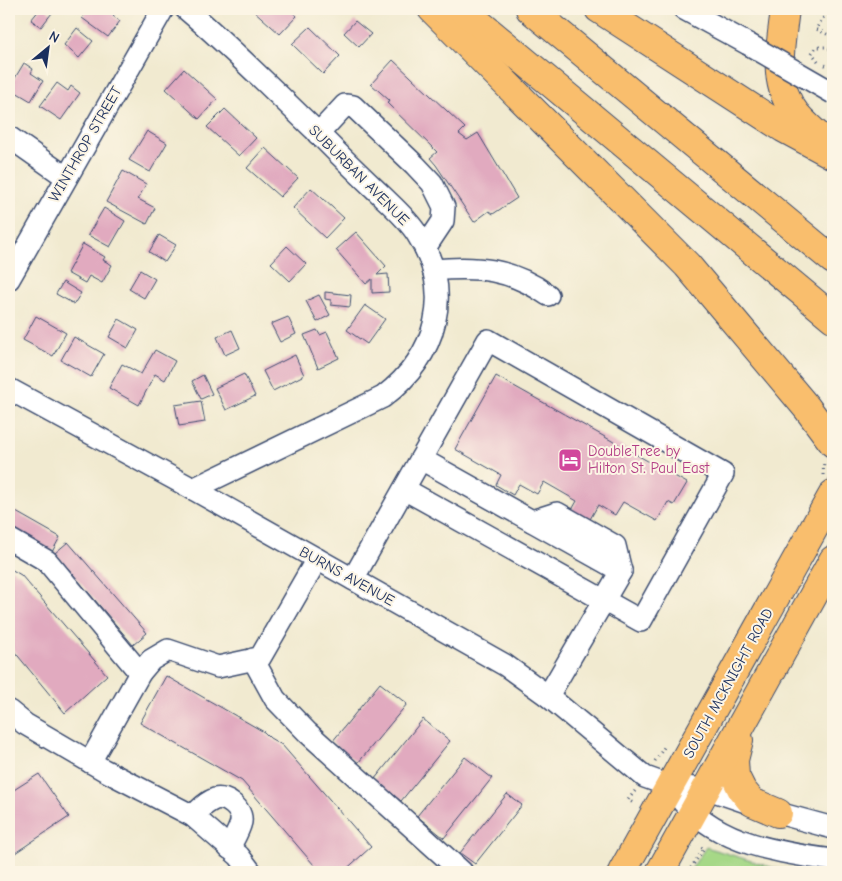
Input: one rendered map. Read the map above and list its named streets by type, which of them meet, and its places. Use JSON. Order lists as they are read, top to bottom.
{
  "streets": {
    "main road": ["SOUTH MCKNIGHT ROAD"],
    "street": ["WINTHROP STREET", "SUBURBAN AVENUE", "BURNS AVENUE"]
  },
  "crossings": [
    ["SUBURBAN AVENUE", "BURNS AVENUE"],
    ["BURNS AVENUE", "SOUTH MCKNIGHT ROAD"]
  ],
  "places": {
    "hotel": ["DoubleTree by Hilton St. Paul East"]
  },
  "north": "top right"
}
